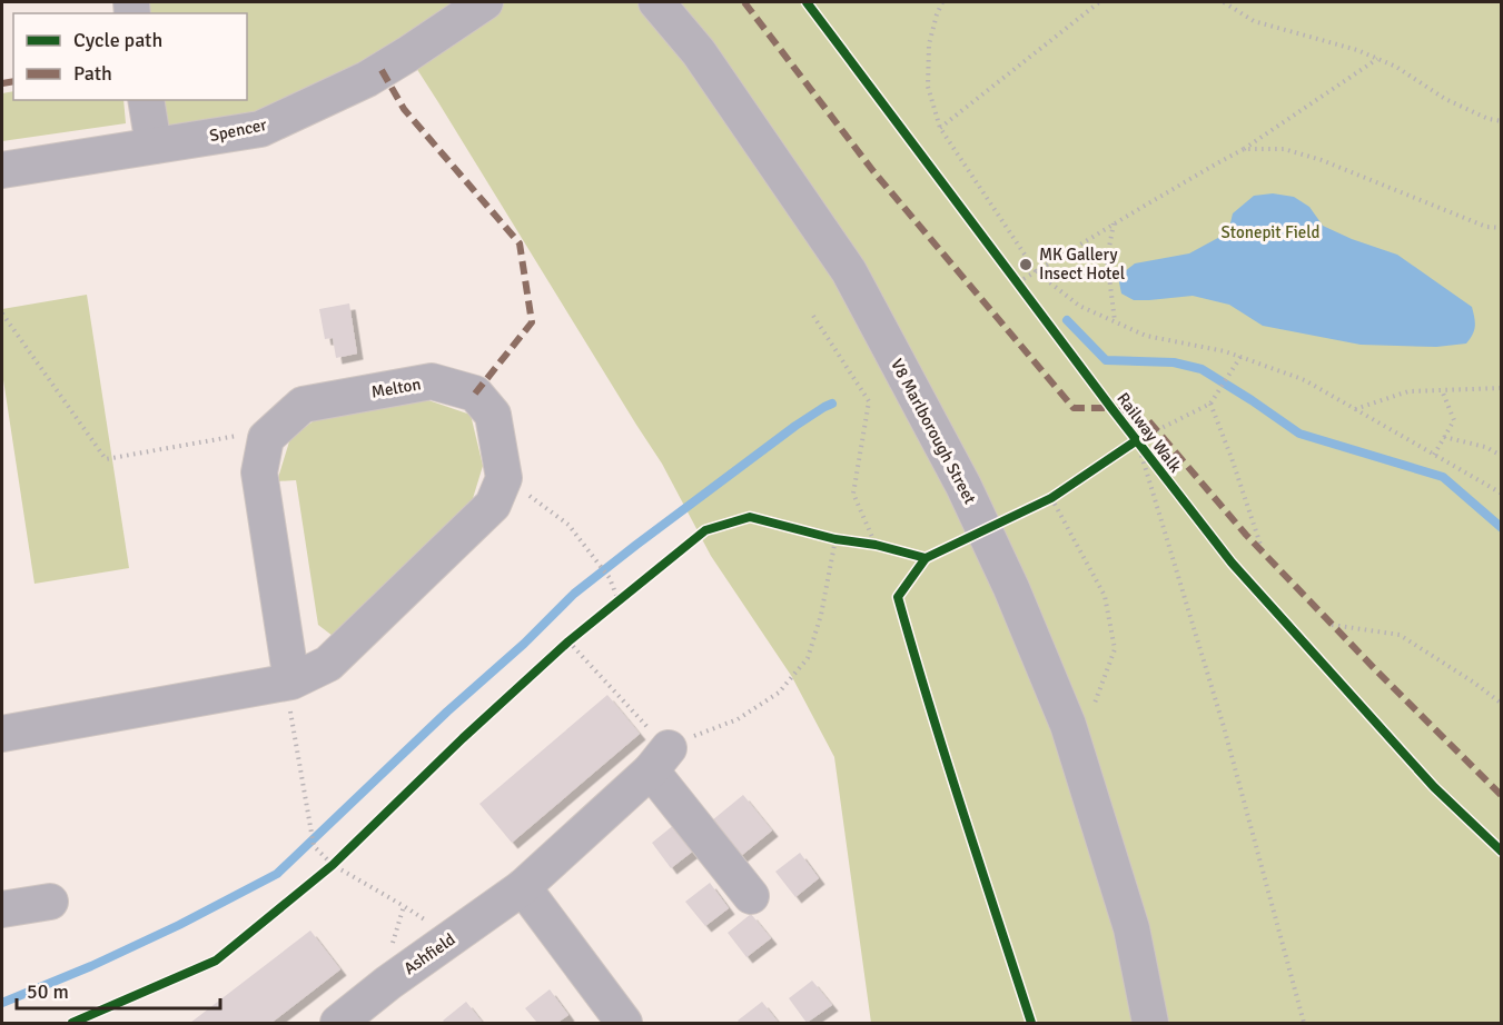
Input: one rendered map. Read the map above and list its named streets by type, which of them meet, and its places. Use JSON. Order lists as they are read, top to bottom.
{
  "streets": {
    "street": [
      "Spencer",
      "Melton",
      "V8 Marlborough Street",
      "Ashfield"
    ],
    "cycle path": ["Railway Walk"]
  },
  "parks": ["Stonepit Field"],
  "places": ["MK Gallery Insect Hotel"],
  "legend": ["Cycle path", "Path"],
  "scale_bar": "50 m"
}
